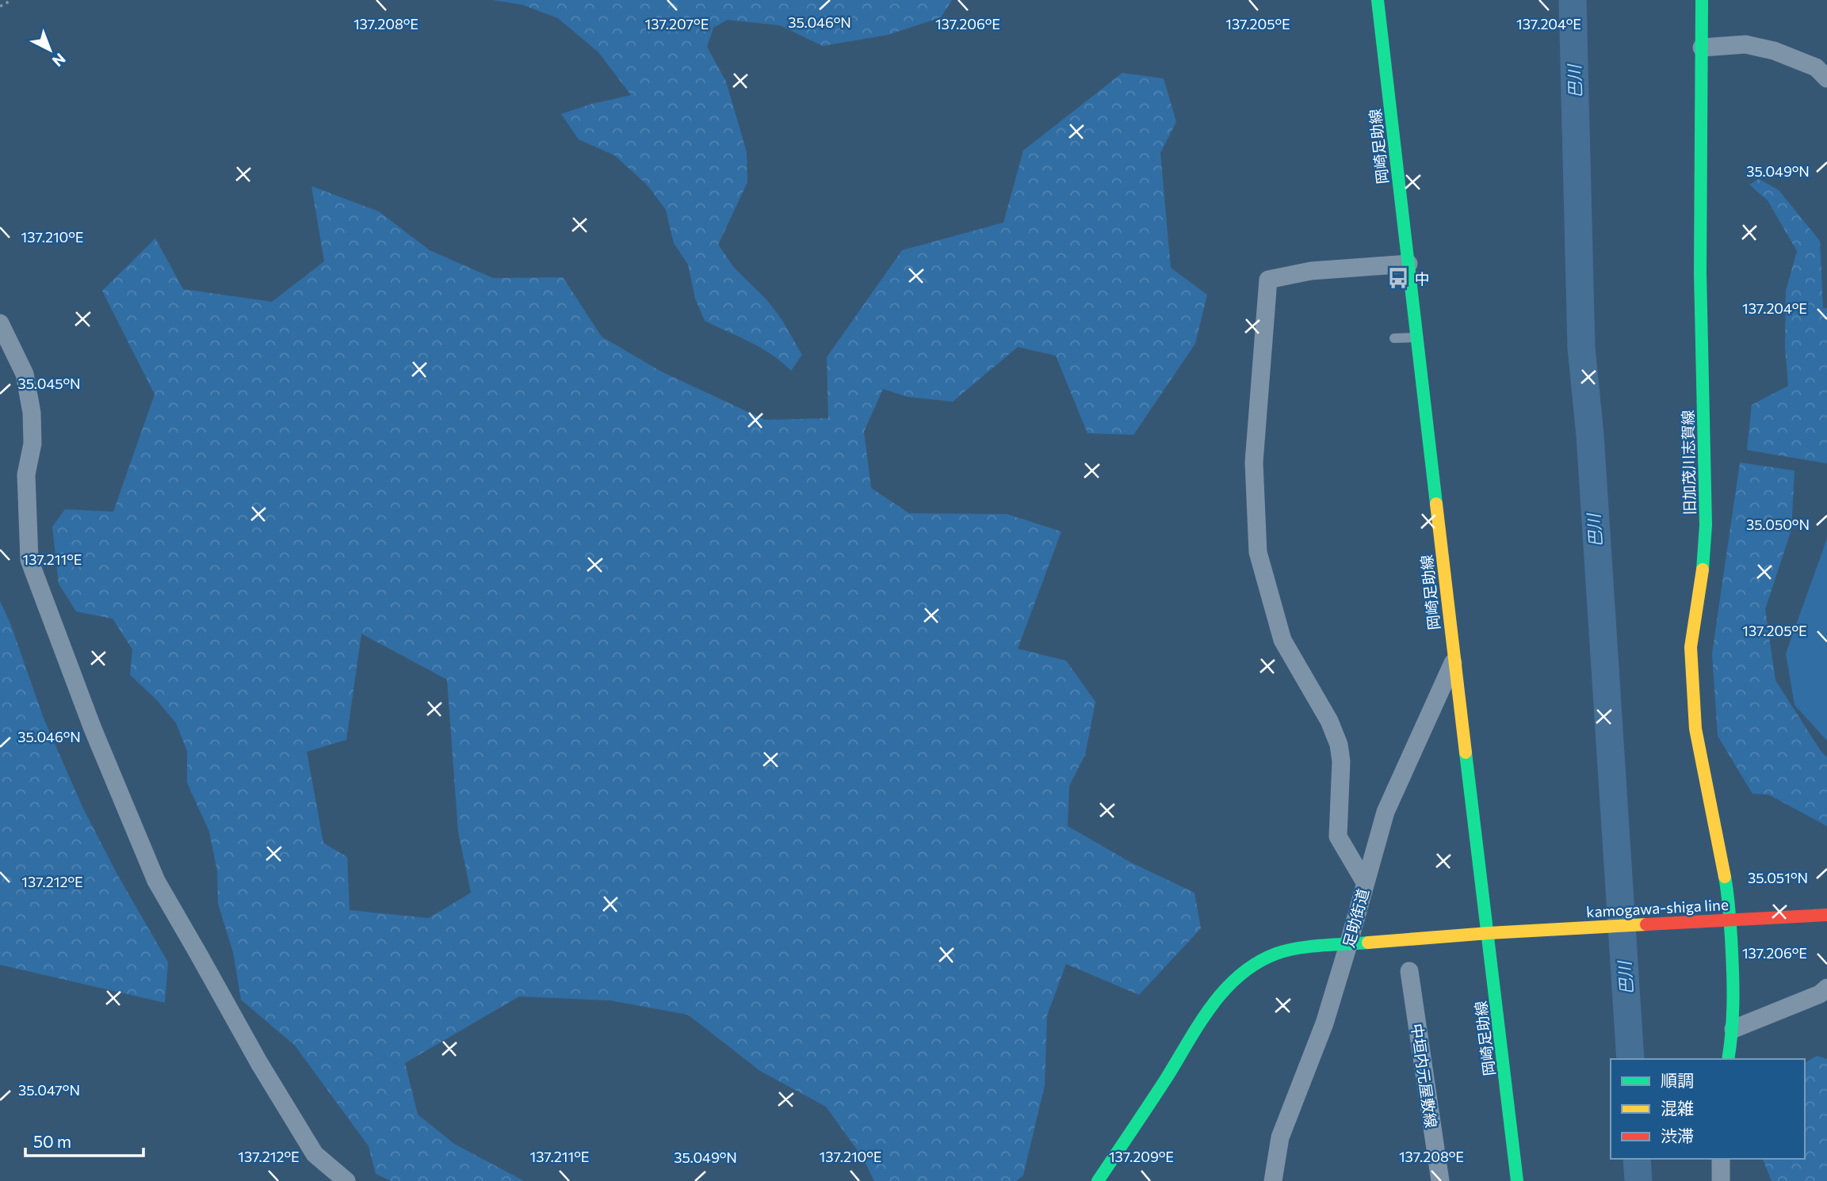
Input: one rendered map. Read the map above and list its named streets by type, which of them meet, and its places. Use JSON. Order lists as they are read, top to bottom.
{
  "streets": {
    "street": [
      "岡崎足助線",
      "旧加茂川志賀線",
      "kamogawa-shiga line",
      "足助街道",
      "中垣内元屋敷線"
    ]
  },
  "crossings": [
    ["岡崎足助線", "kamogawa-shiga line"],
    ["岡崎足助線", "足助街道"],
    ["旧加茂川志賀線", "kamogawa-shiga line"],
    ["kamogawa-shiga line", "足助街道"]
  ],
  "water": ["巴川"],
  "places": {
    "bus stop": ["中"]
  },
  "legend": ["順調", "混雑", "渋滞"],
  "scale_bar": "50 m",
  "north": "bottom right",
  "coordinates": [
    "35.046°N",
    "137.208°E",
    "137.207°E",
    "137.206°E",
    "137.205°E",
    "137.204°E",
    "35.049°N",
    "137.210°E",
    "35.045°N",
    "35.050°N",
    "137.211°E",
    "35.051°N",
    "137.212°E",
    "35.047°N",
    "137.209°E"
  ]
}
